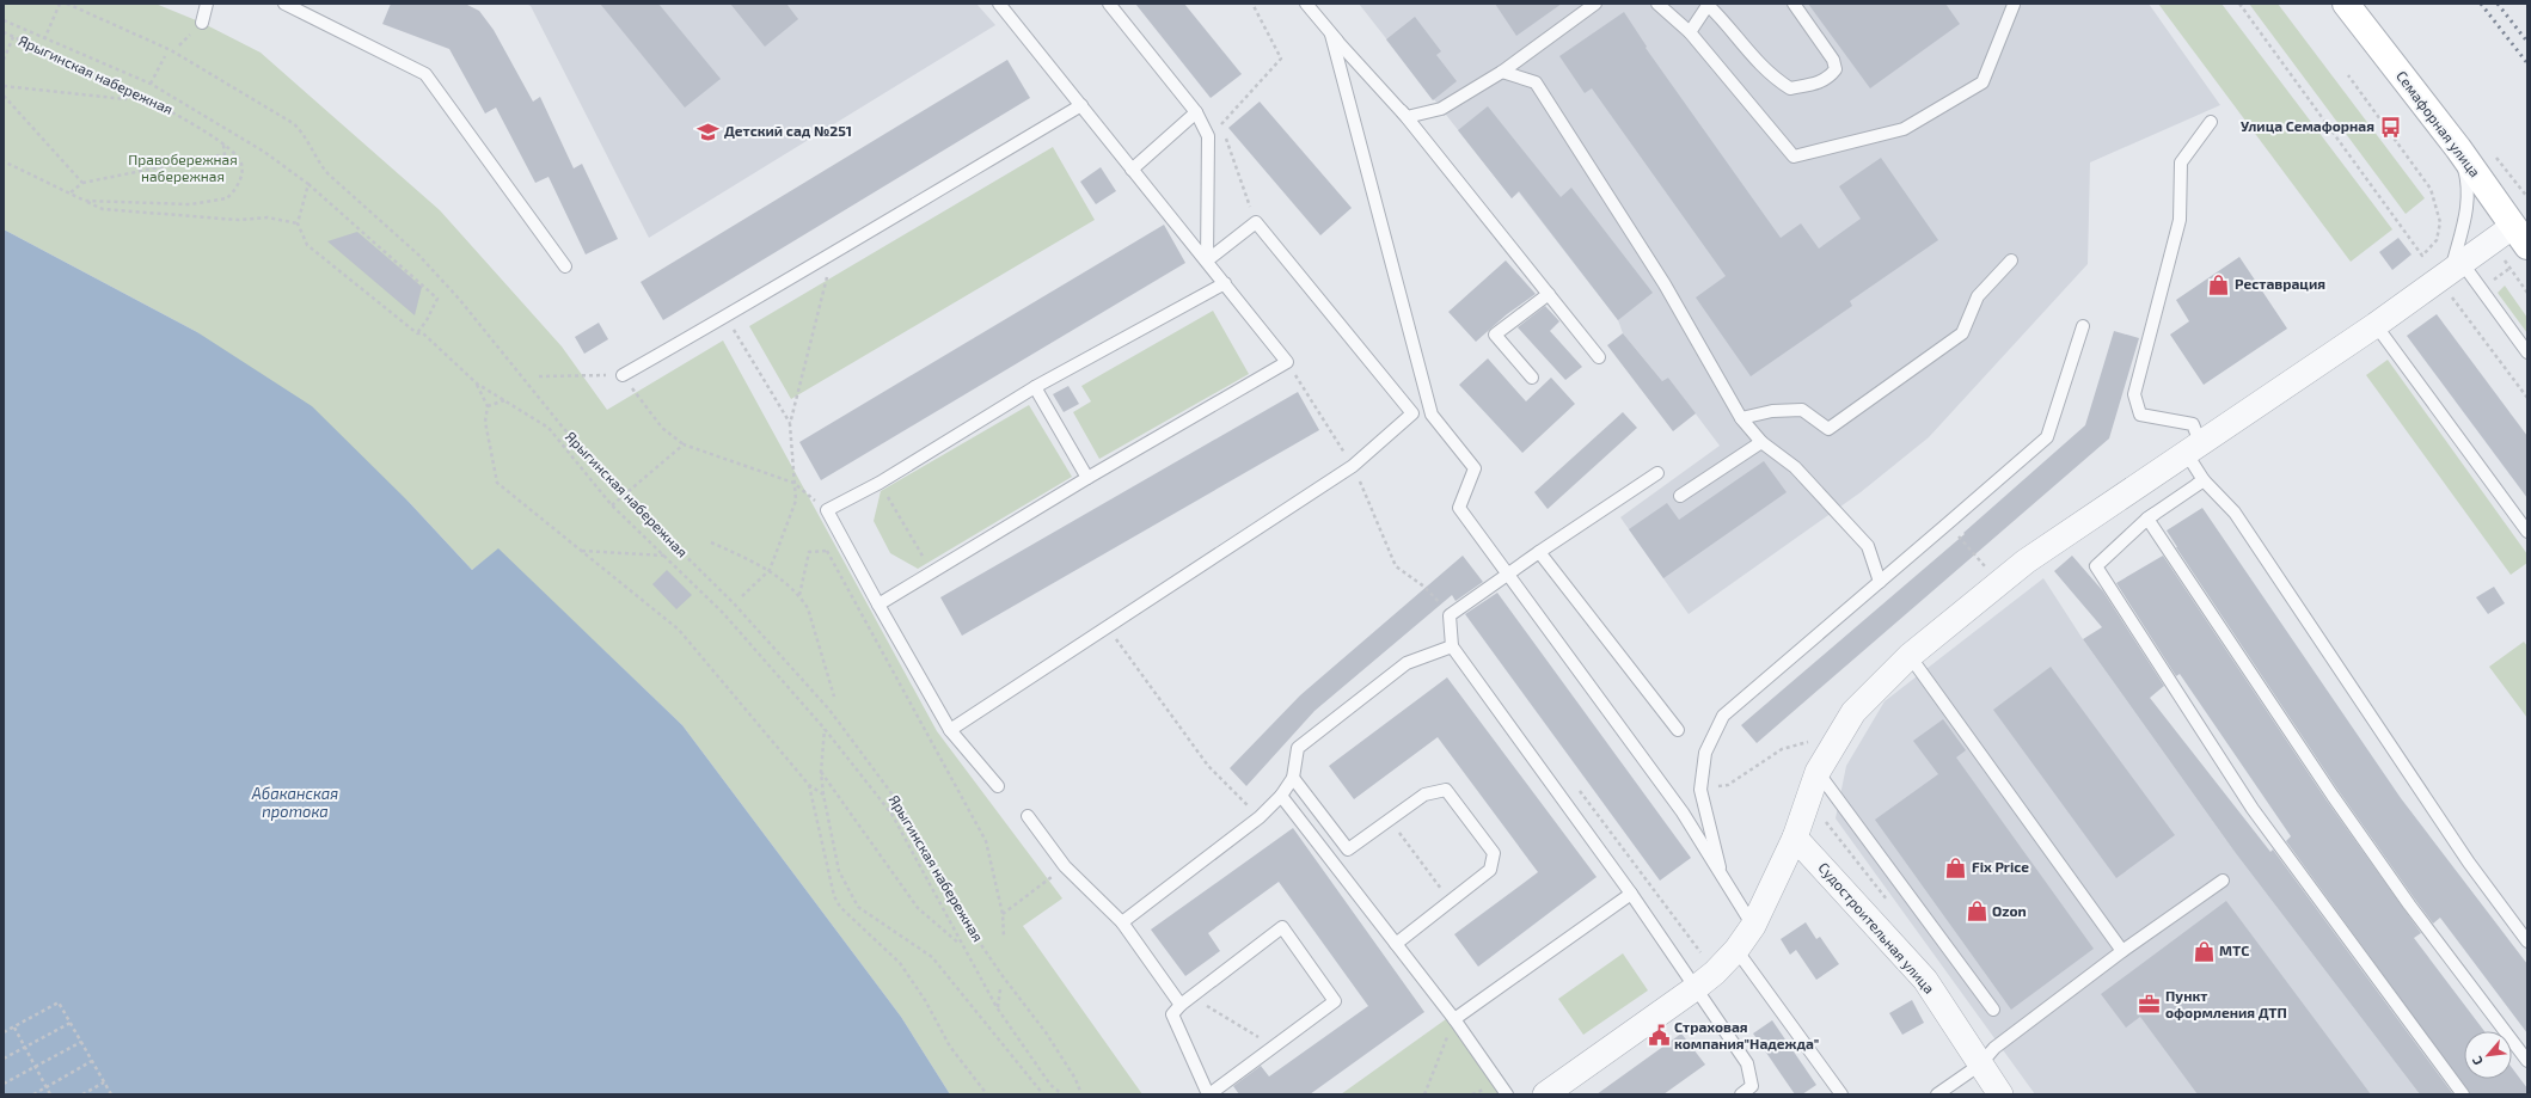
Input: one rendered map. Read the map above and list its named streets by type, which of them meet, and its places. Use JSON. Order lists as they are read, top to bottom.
{
  "streets": {
    "main road": ["Семафорная улица"],
    "street": ["Судостроительная улица"],
    "path": ["Ярыгинская набережная"]
  },
  "water": ["Абаканская протока"],
  "parks": ["Правобережная набережная"],
  "places": {
    "bus stop": ["Улица Семафорная"],
    "school or university": ["Детский сад №251"],
    "shop": [
      "Реставрация",
      "Fix Price",
      "Ozon",
      "МТС"
    ],
    "office": ["Пункт оформления ДТП"],
    "public building": ["Страховая компания\"Надежда\""]
  },
  "north": "bottom left"
}
